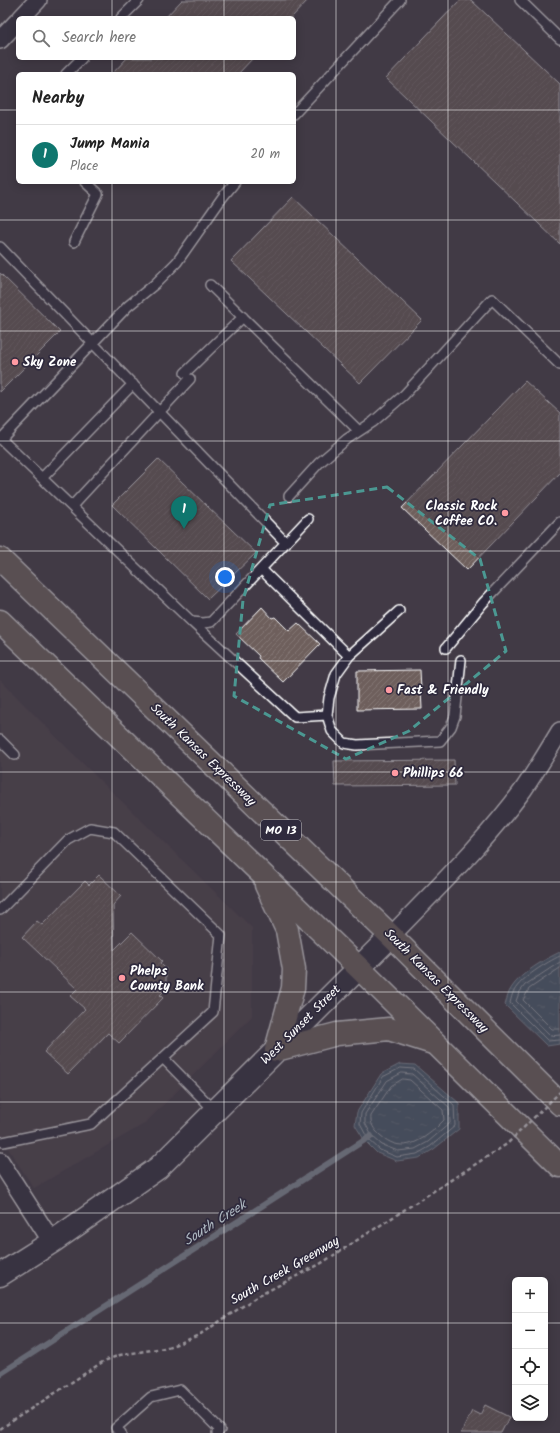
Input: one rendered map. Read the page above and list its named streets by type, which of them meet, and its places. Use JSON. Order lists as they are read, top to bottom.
{
  "streets": {
    "main road": ["South Kansas Expressway", "MO 13", "West Sunset Street"],
    "path": ["South Creek Greenway"]
  },
  "crossings": [
    ["South Kansas Expressway", "West Sunset Street"]
  ],
  "water": ["South Creek"],
  "places": [
    "Sky Zone",
    "Classic Rock Coffee CO.",
    "Fast & Friendly",
    "Phillips 66",
    "Phelps County Bank"
  ],
  "page": {
    "search": "Search here",
    "heading": "Nearby",
    "list": [
      {
        "mark": "1",
        "name": "Jump Mania",
        "note": "Place",
        "value": "20 m"
      }
    ],
    "pins": "1",
    "map_buttons": ["+", "−"]
  }
}
